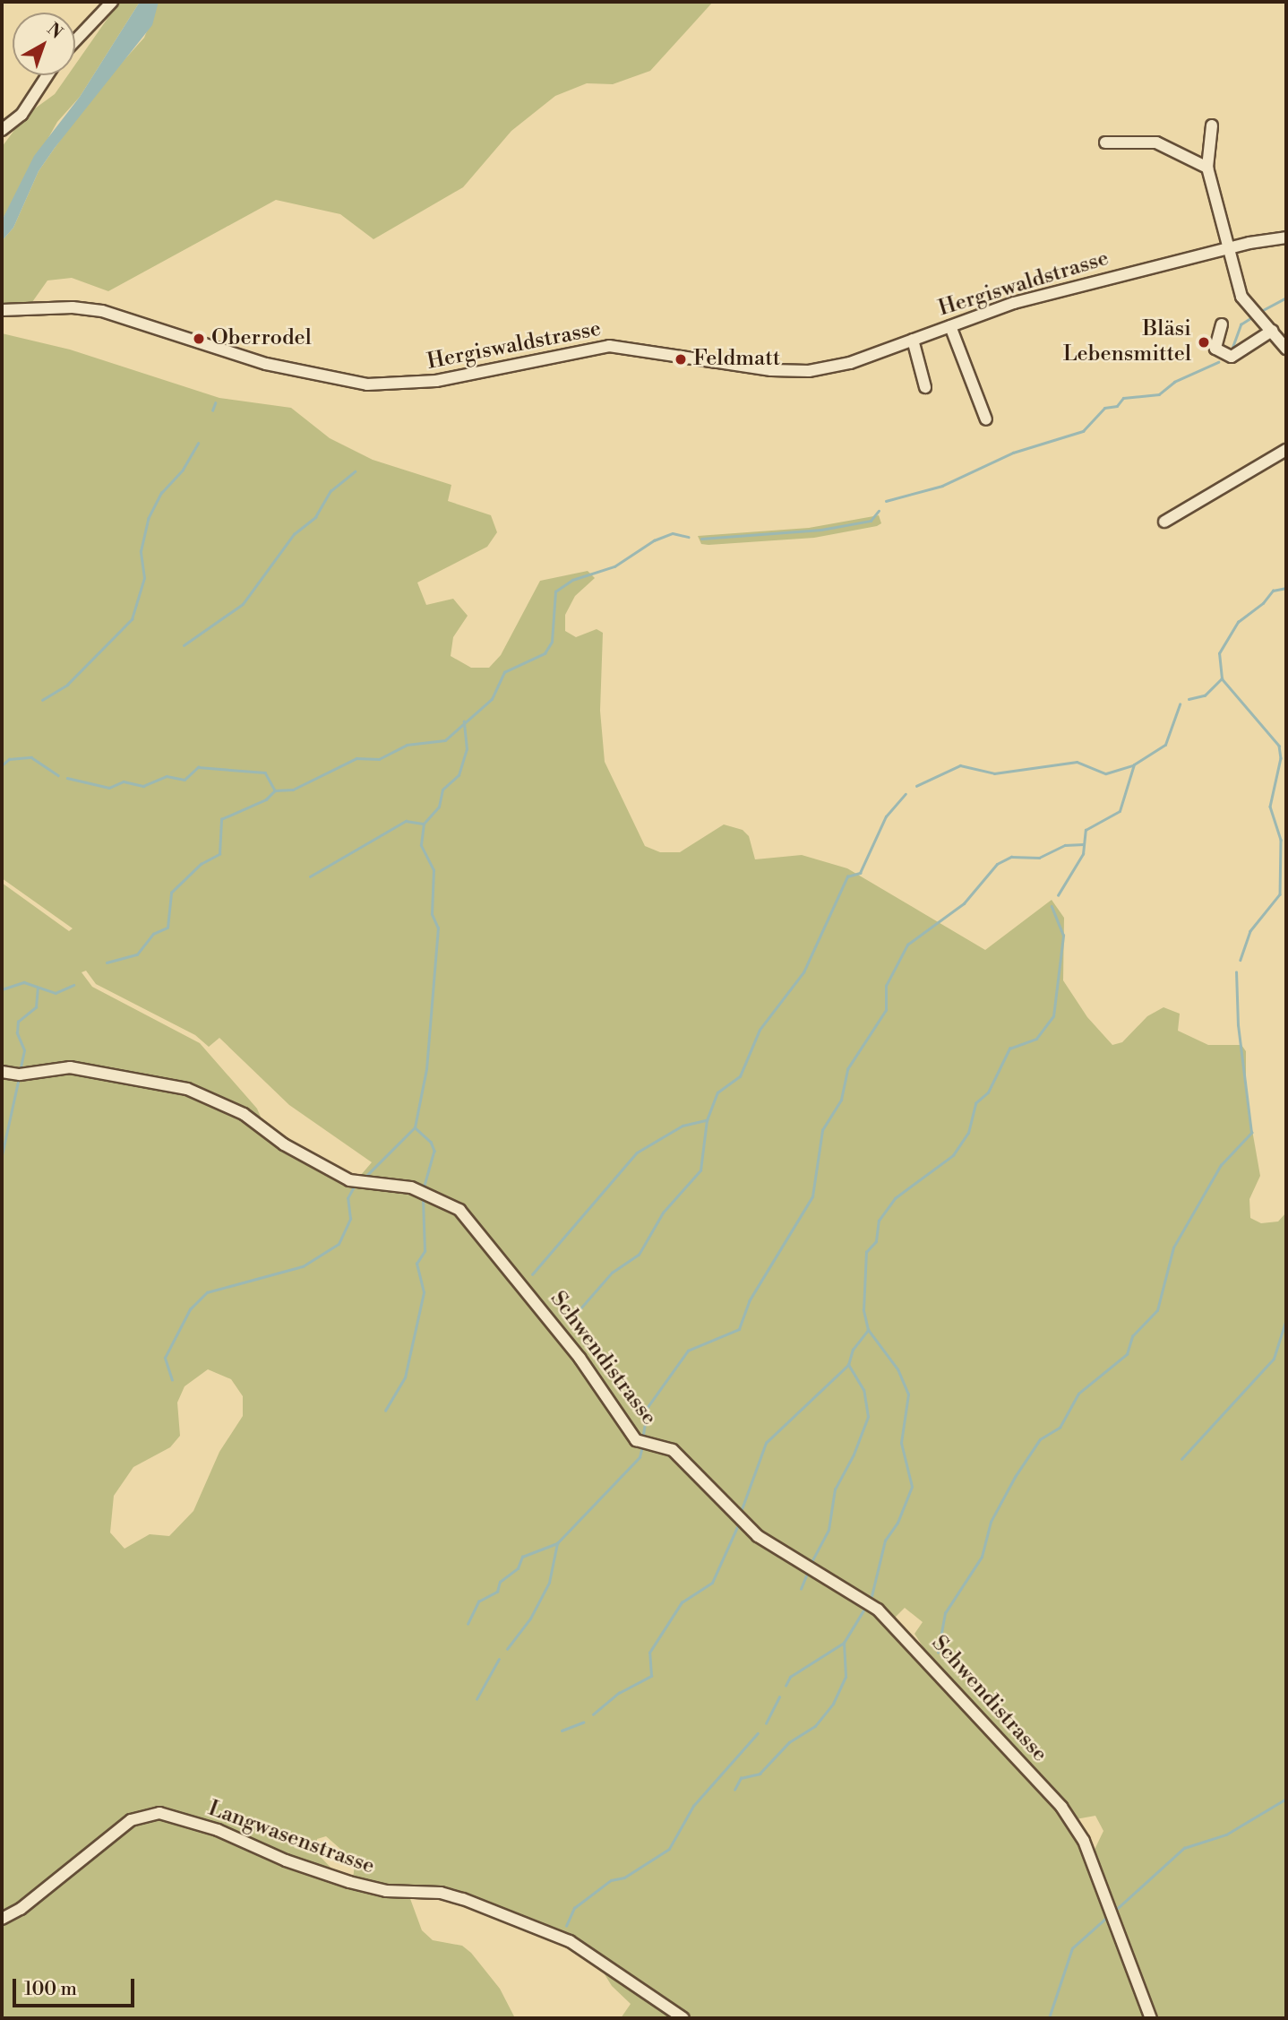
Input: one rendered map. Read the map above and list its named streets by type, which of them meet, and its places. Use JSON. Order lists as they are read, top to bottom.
{
  "streets": {
    "street": ["Hergiswaldstrasse", "Schwendistrasse", "Langwasenstrasse"]
  },
  "places": ["Oberrodel", "Bläsi Lebensmittel", "Feldmatt"],
  "scale_bar": "100 m",
  "north": "top right"
}
